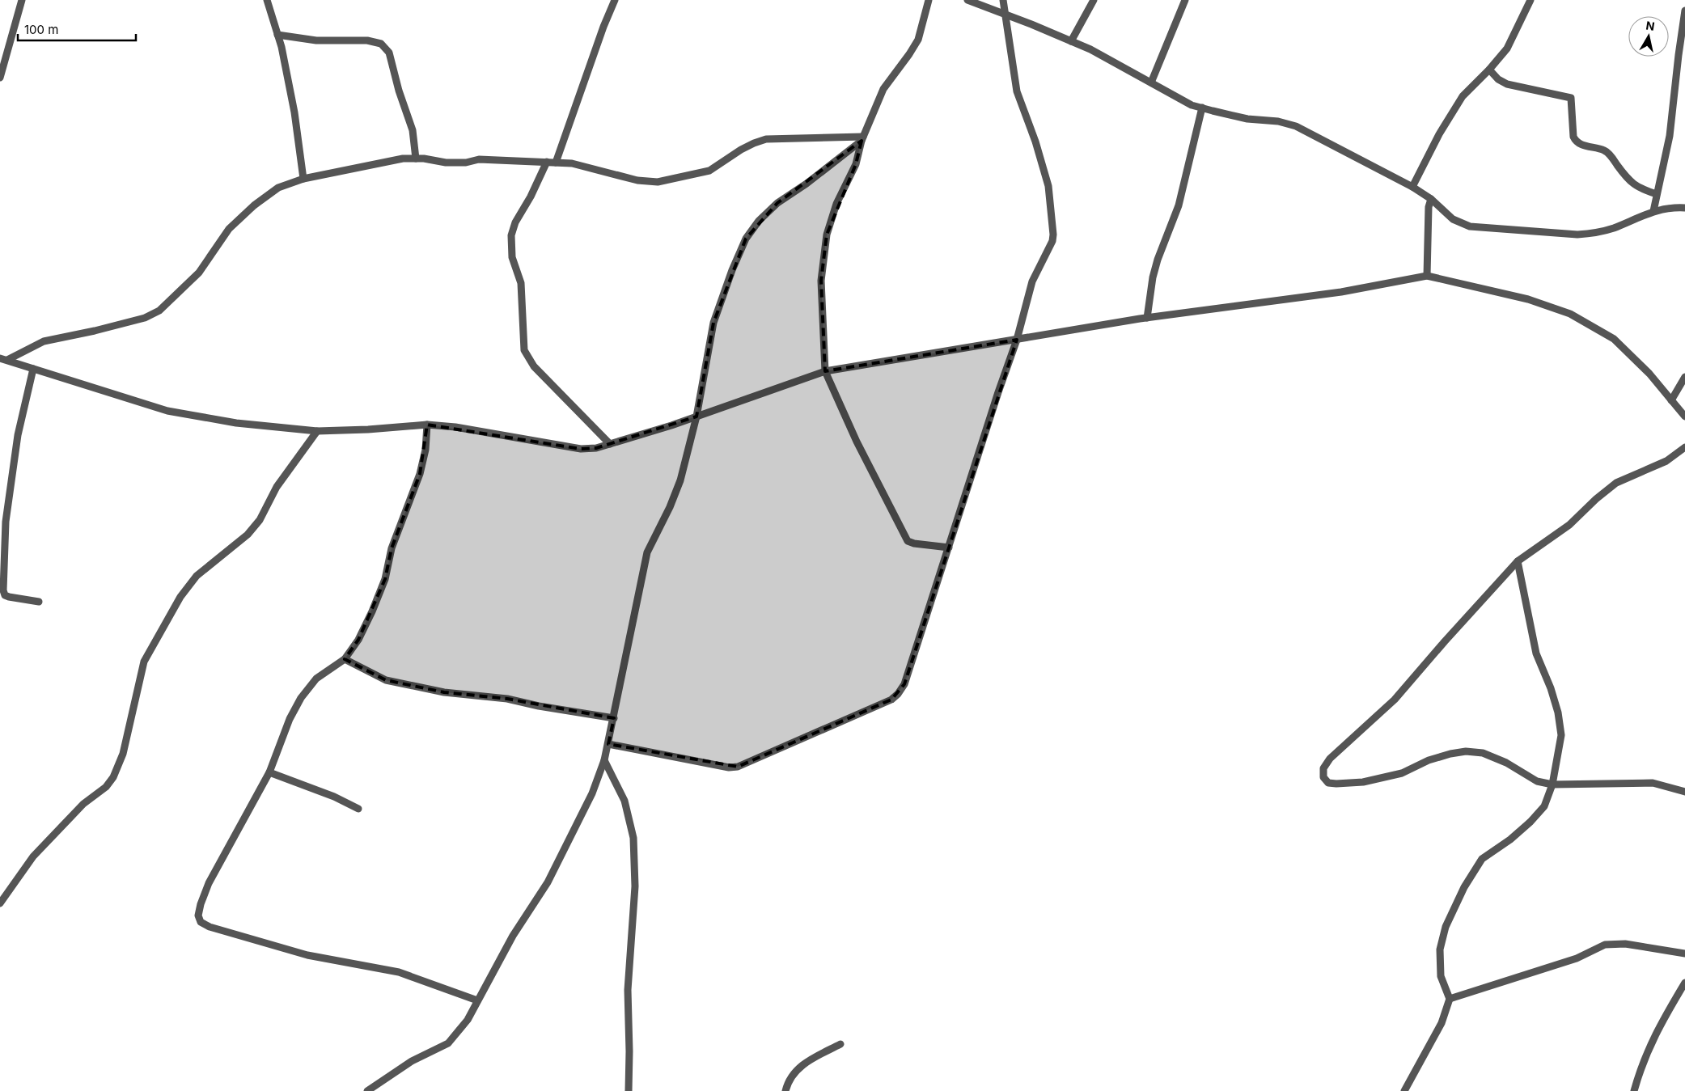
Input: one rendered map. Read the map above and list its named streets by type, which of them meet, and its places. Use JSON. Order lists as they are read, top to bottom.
{
  "scale_bar": "100 m",
  "north": "top"
}
